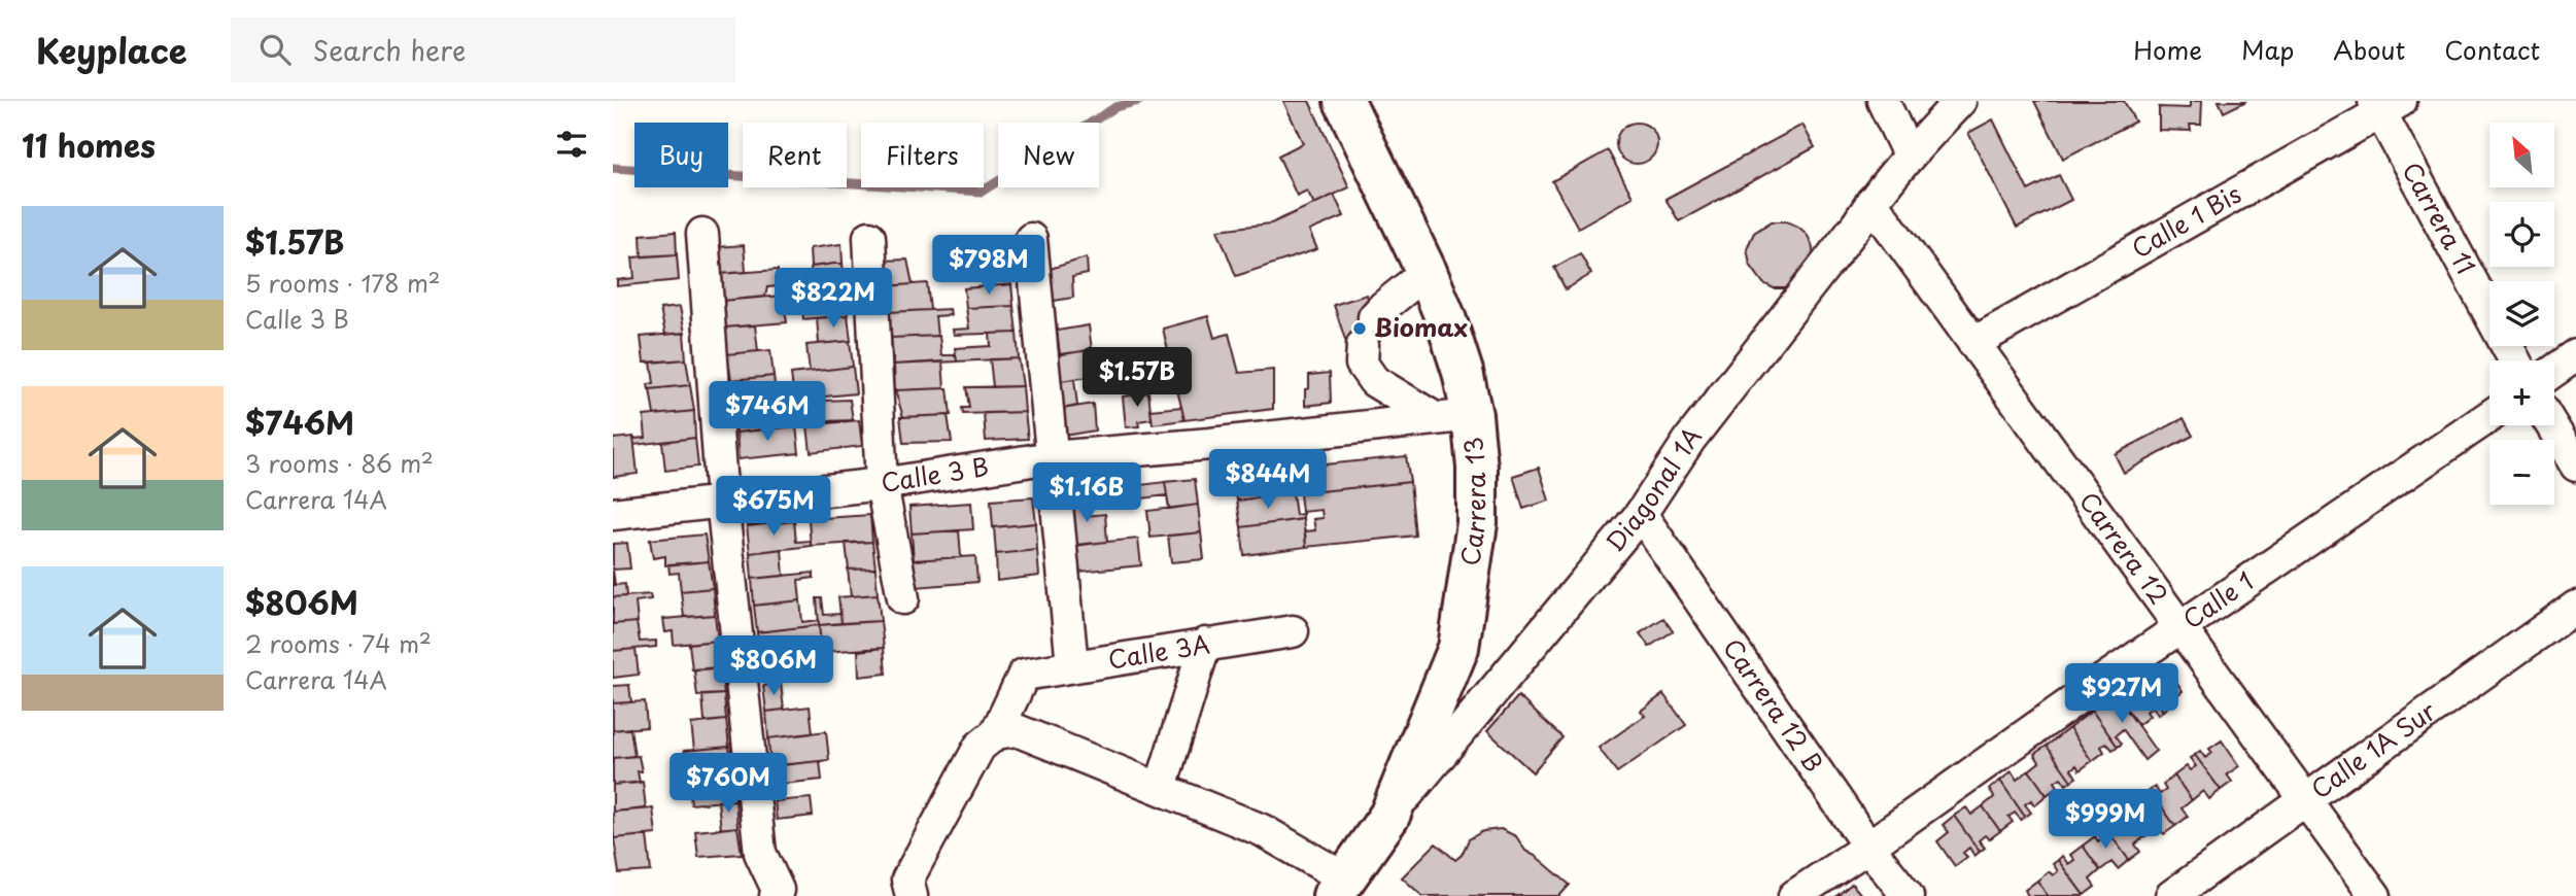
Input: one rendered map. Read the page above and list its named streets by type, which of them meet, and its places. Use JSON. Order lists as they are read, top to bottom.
{
  "streets": {
    "main road": ["Carrera 13"],
    "street": [
      "Carrera 11",
      "Calle 1 Bis",
      "Calle 3 B",
      "Diagonal 1A",
      "Carrera 12",
      "Calle 1",
      "Calle 3A",
      "Carrera 12 B",
      "Calle 1A Sur"
    ]
  },
  "crossings": [
    ["Carrera 11", "Calle 1 Bis"],
    ["Calle 1 Bis", "Carrera 12"],
    ["Calle 3 B", "Carrera 13"],
    ["Diagonal 1A", "Carrera 13"],
    ["Diagonal 1A", "Carrera 12"],
    ["Diagonal 1A", "Carrera 12 B"],
    ["Carrera 12", "Calle 1"],
    ["Carrera 12", "Calle 1A Sur"],
    ["Calle 1", "Carrera 12 B"]
  ],
  "places": ["Biomax"],
  "north": "top left",
  "page": {
    "header": "Keyplace",
    "search": "Search here",
    "nav": [
      "Home",
      "Map",
      "About",
      "Contact"
    ],
    "heading": "11 homes",
    "map_buttons": ["+", "−"],
    "chip": [
      "Buy",
      "Rent",
      "Filters",
      "New"
    ],
    "list": [
      {
        "name": "$1.57B",
        "note": "5 rooms · 178 m² · Calle 3 B"
      },
      {
        "name": "$746M",
        "note": "3 rooms · 86 m² · Carrera 14A"
      },
      {
        "name": "$806M",
        "note": "2 rooms · 74 m² · Carrera 14A"
      }
    ],
    "price": [
      "$798M",
      "$822M",
      "$1.57B",
      "$746M",
      "$844M",
      "$1.16B",
      "$675M",
      "$806M",
      "$927M",
      "$760M",
      "$999M"
    ]
  }
}
